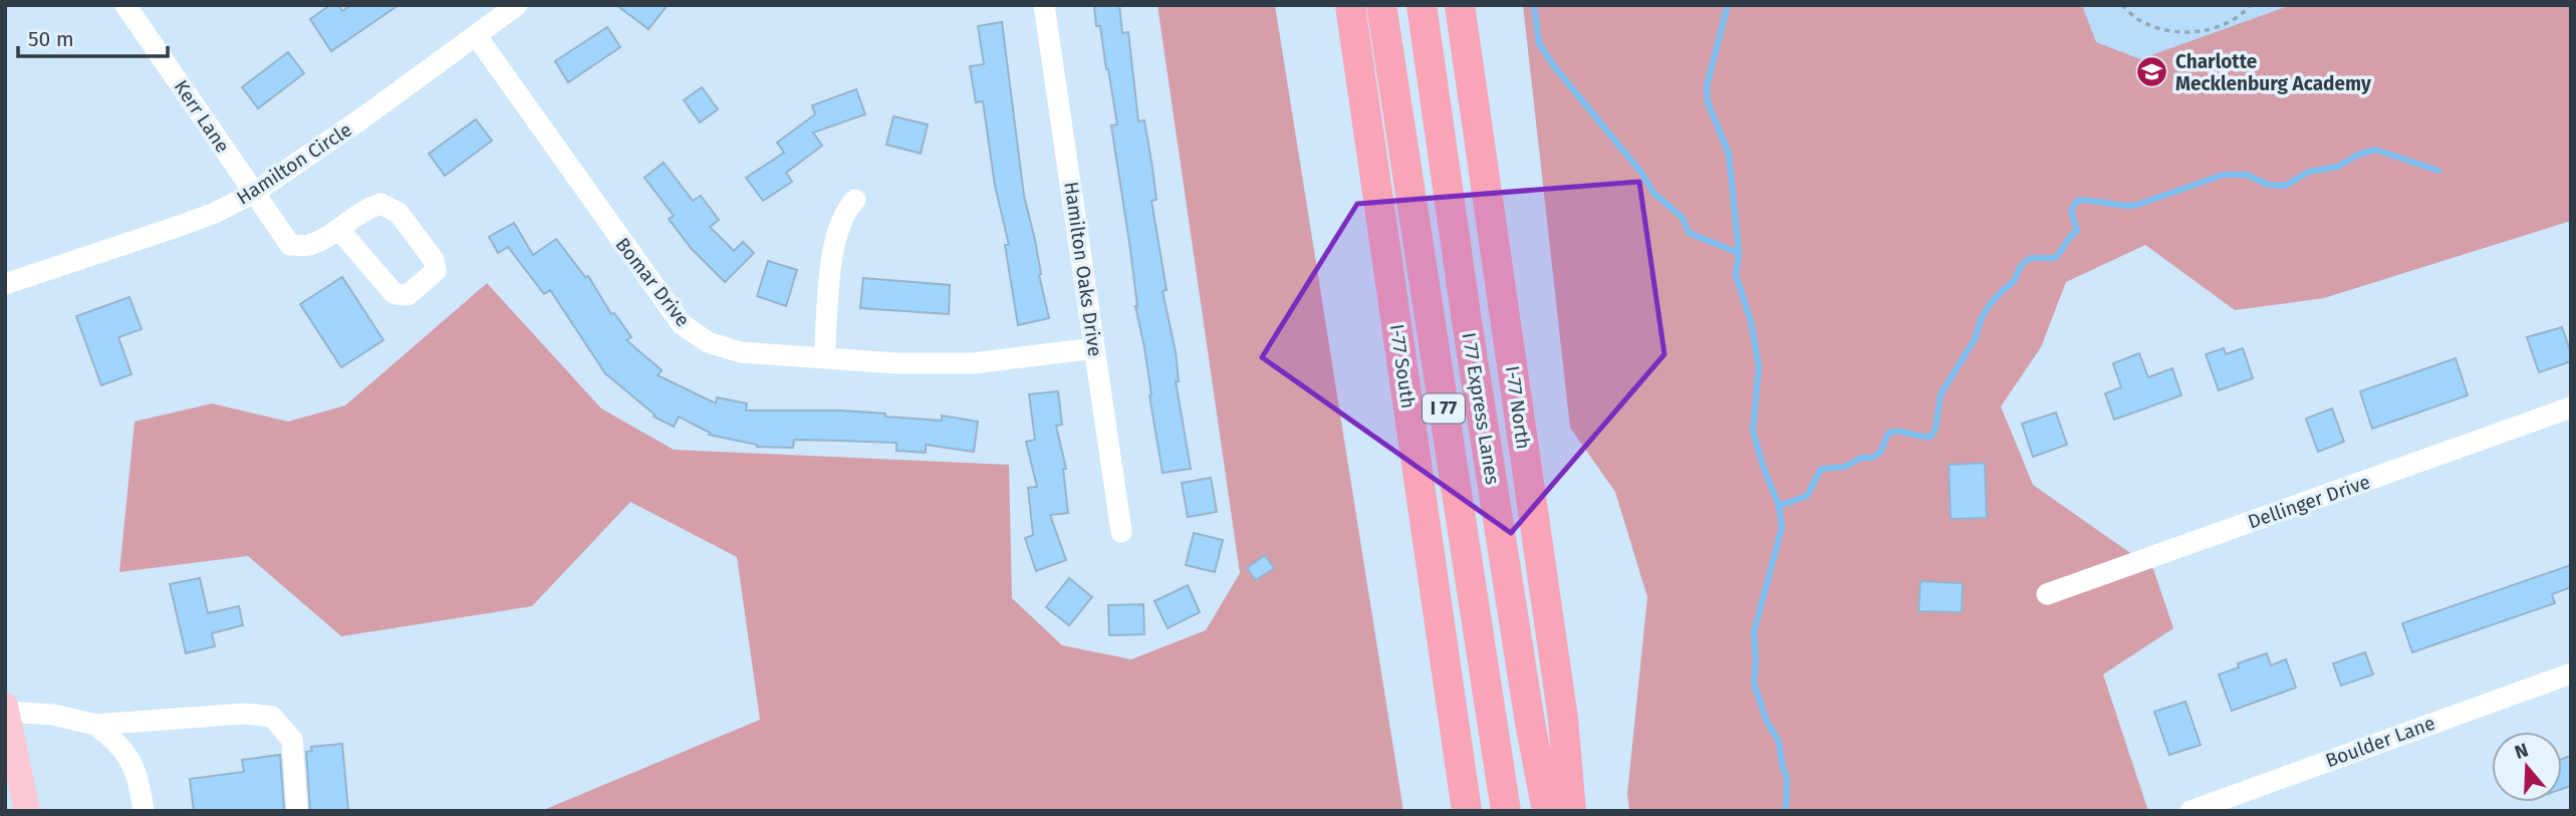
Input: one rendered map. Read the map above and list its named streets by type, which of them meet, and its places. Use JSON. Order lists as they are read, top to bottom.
{
  "streets": {
    "highway": [
      "I-77 South",
      "I-77 North",
      "I 77",
      "I 77 Express Lanes"
    ],
    "street": [
      "Kerr Lane",
      "Hamilton Circle",
      "Hamilton Oaks Drive",
      "Bomar Drive",
      "Dellinger Drive",
      "Boulder Lane"
    ]
  },
  "crossings": [
    ["Kerr Lane", "Hamilton Circle"],
    ["Hamilton Circle", "Bomar Drive"],
    ["Hamilton Oaks Drive", "Bomar Drive"]
  ],
  "places": {
    "school or university": ["Charlotte Mecklenburg Academy"]
  },
  "scale_bar": "50 m",
  "north": "top"
}
